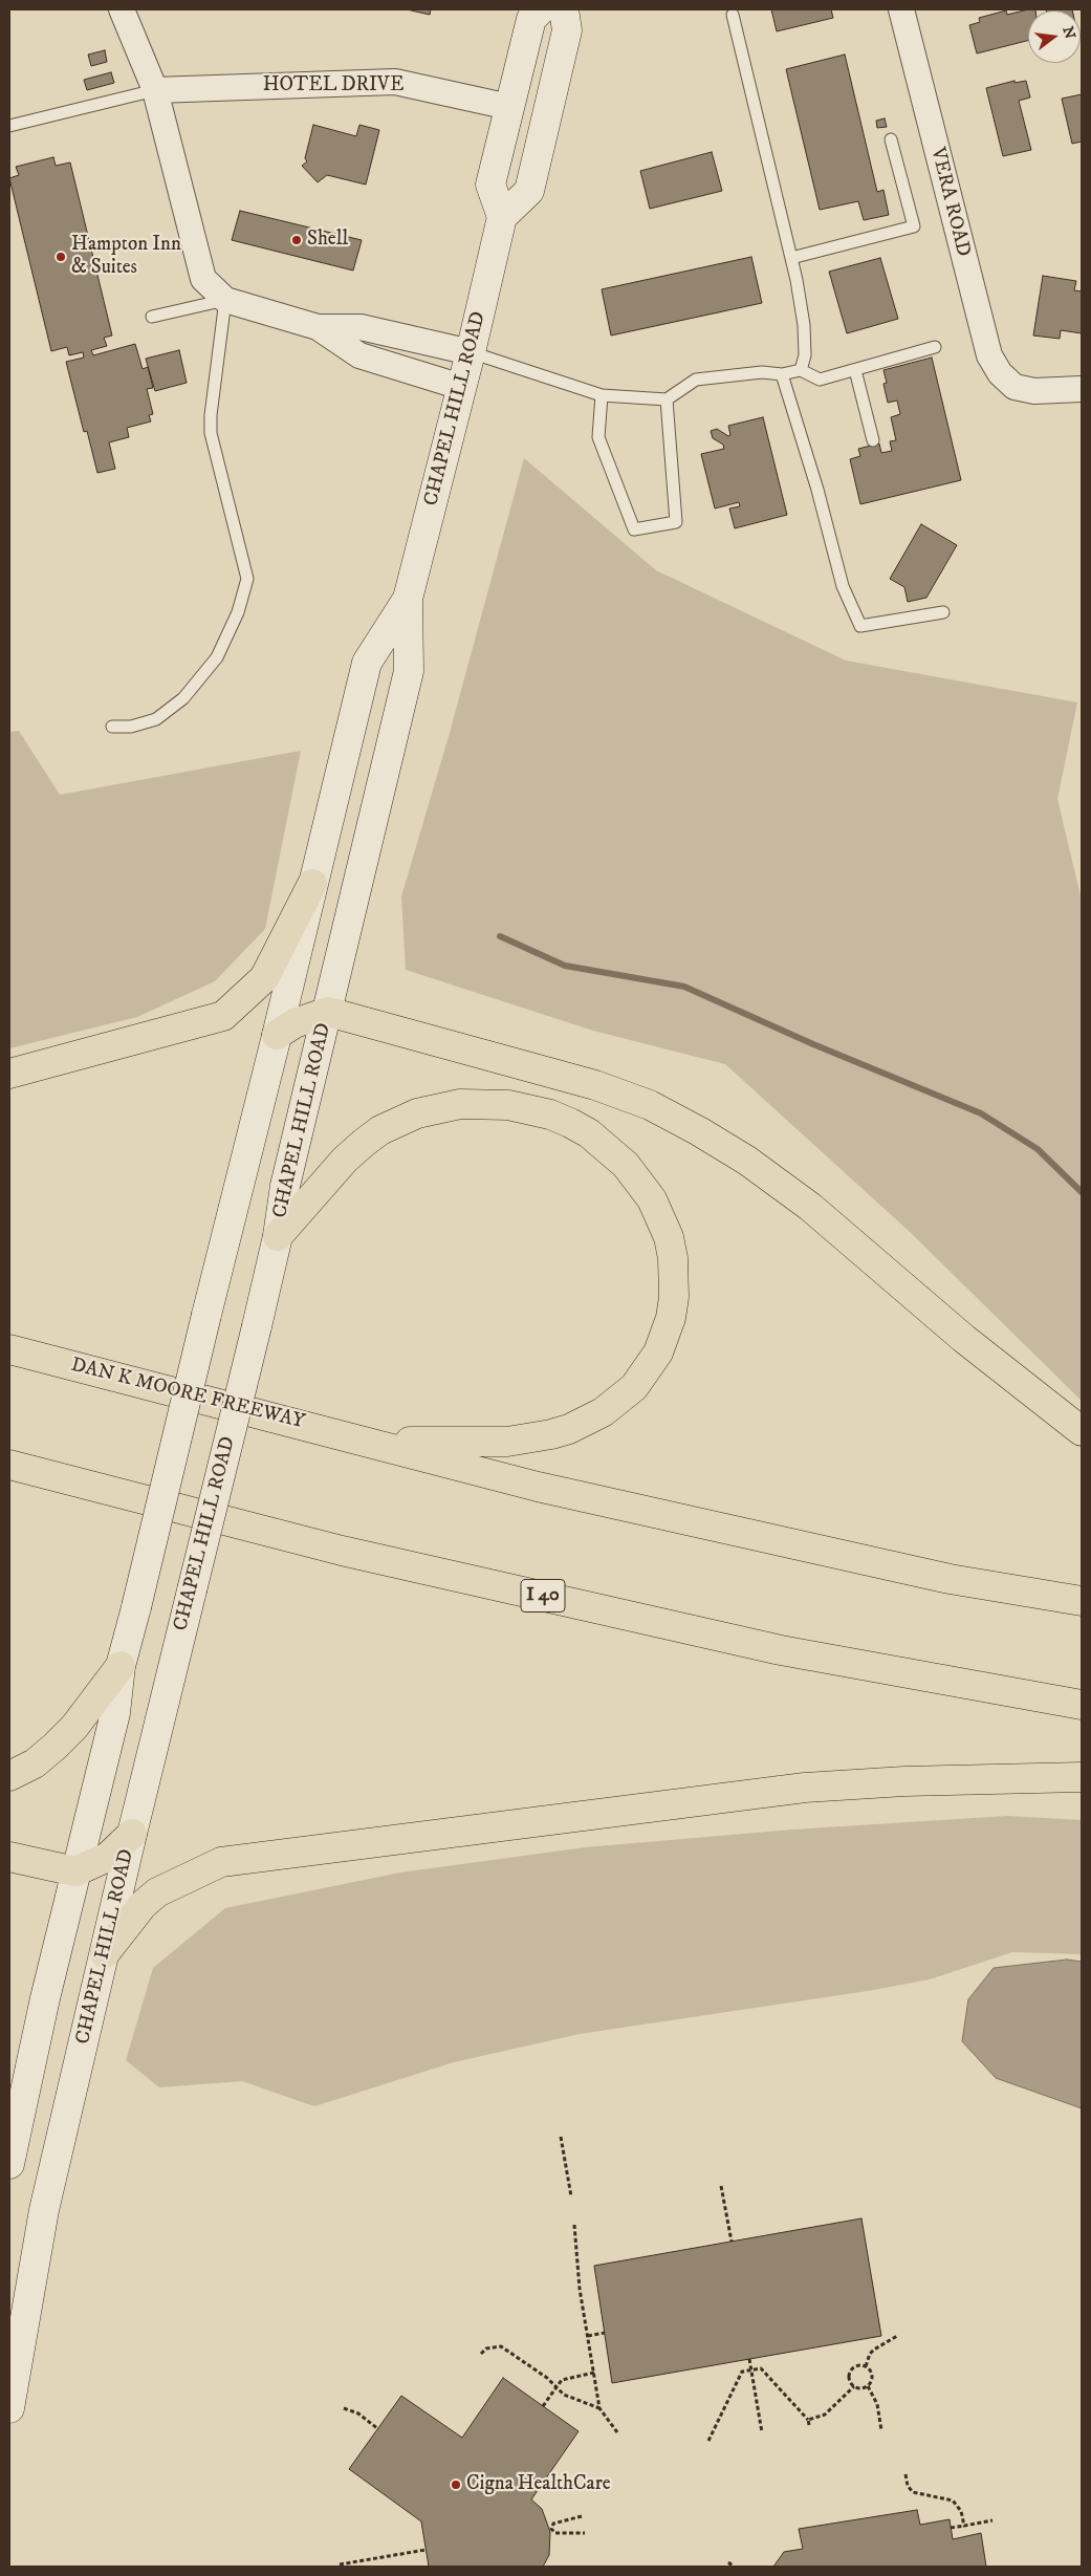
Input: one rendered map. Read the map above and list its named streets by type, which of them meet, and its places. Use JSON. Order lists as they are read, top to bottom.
{
  "streets": {
    "highway": ["DAN K MOORE FREEWAY", "I 40"],
    "main road": ["CHAPEL HILL ROAD"],
    "street": ["HOTEL DRIVE", "VERA ROAD"]
  },
  "places": ["Shell", "Hampton Inn & Suites", "Cigna HealthCare"],
  "north": "right"
}
